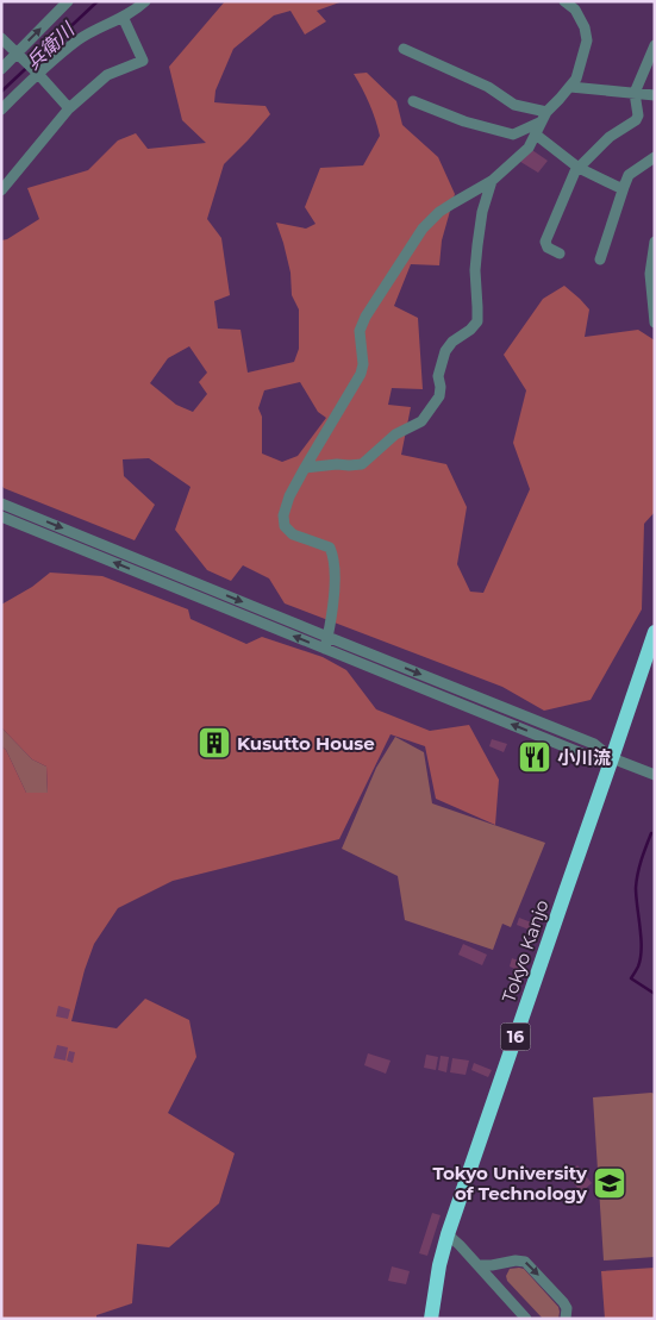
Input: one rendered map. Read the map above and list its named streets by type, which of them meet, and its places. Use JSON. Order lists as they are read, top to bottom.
{
  "streets": {
    "highway": ["Tokyo Kanjo", "16"]
  },
  "water": ["兵衛川"],
  "places": {
    "building": ["Kusutto House"],
    "restaurant": ["小川流"],
    "school or university": ["Tokyo University of Technology"]
  }
}
